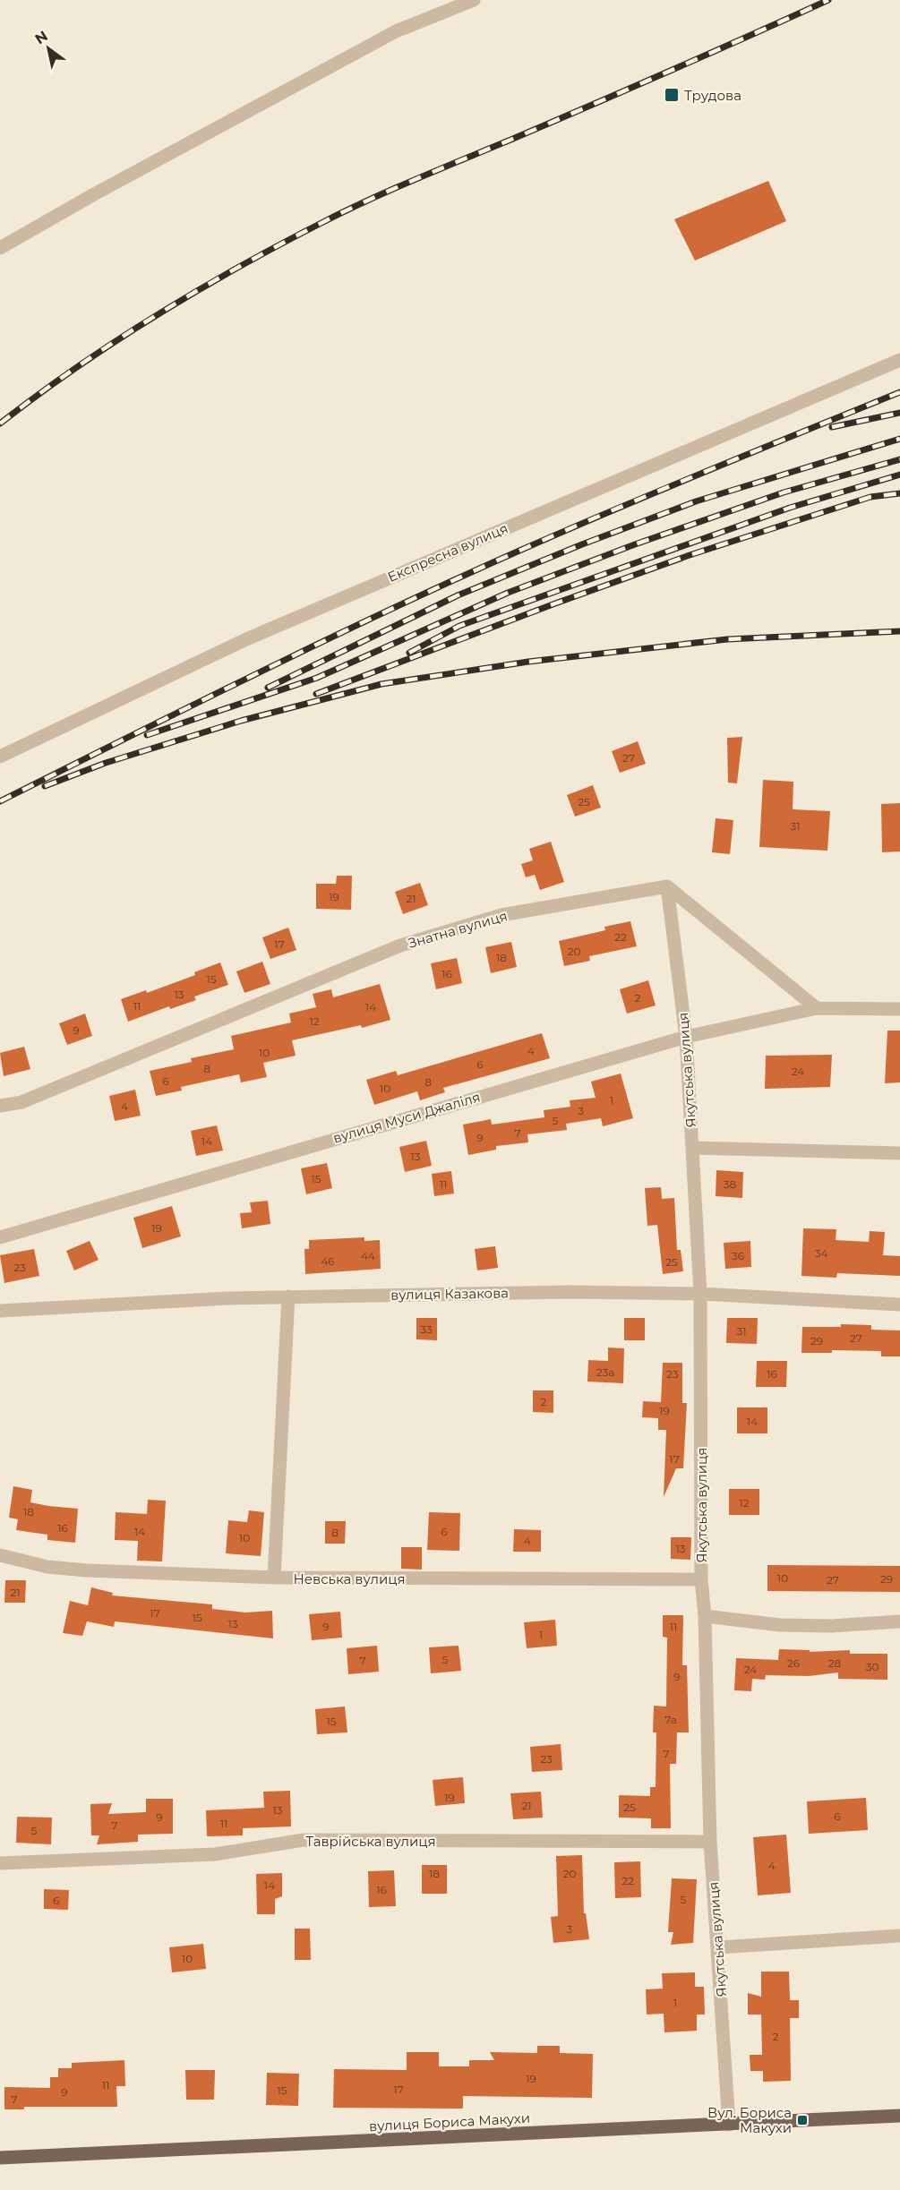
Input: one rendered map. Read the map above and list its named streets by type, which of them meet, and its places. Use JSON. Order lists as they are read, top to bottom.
{
  "streets": {
    "main road": ["вулиця Бориса Макухи"],
    "street": [
      "Експресна вулиця",
      "Знатна вулиця",
      "Якутська вулиця",
      "вулиця Муси Джаліля",
      "вулиця Казакова",
      "Невська вулиця",
      "Таврійська вулиця"
    ]
  },
  "crossings": [
    ["Знатна вулиця", "Якутська вулиця"],
    ["Якутська вулиця", "вулиця Муси Джаліля"],
    ["Якутська вулиця", "вулиця Казакова"],
    ["Якутська вулиця", "Невська вулиця"],
    ["Якутська вулиця", "Таврійська вулиця"],
    ["Якутська вулиця", "вулиця Бориса Макухи"]
  ],
  "places": {
    "transit": ["Трудова", "Вул. Бориса Макухи"]
  },
  "house_numbers": [
    "27",
    "25",
    "31",
    "19",
    "21",
    "22",
    "17",
    "20",
    "18",
    "16",
    "15",
    "13",
    "2",
    "11",
    "14",
    "12",
    "9",
    "4",
    "10",
    "6",
    "8",
    "24",
    "6",
    "8",
    "10",
    "1",
    "4",
    "3",
    "5",
    "7",
    "9",
    "14",
    "13",
    "15",
    "11",
    "38",
    "19",
    "34",
    "44",
    "36",
    "46",
    "25",
    "23",
    "33",
    "31",
    "27",
    "29",
    "23а",
    "23",
    "16",
    "2",
    "19",
    "14",
    "17",
    "12",
    "18",
    "16",
    "14",
    "6",
    "8",
    "10",
    "4",
    "13",
    "10",
    "29",
    "27",
    "21",
    "17",
    "15",
    "13",
    "9",
    "11",
    "1",
    "5",
    "7",
    "26",
    "28",
    "30",
    "24",
    "9",
    "7а",
    "15",
    "7",
    "23",
    "19",
    "21",
    "25",
    "13",
    "6",
    "9",
    "11",
    "7",
    "5",
    "4",
    "18",
    "20",
    "22",
    "14",
    "16",
    "5",
    "6",
    "3",
    "10",
    "1",
    "2",
    "19",
    "11",
    "17",
    "15",
    "9",
    "7"
  ],
  "north": "top left"
}
